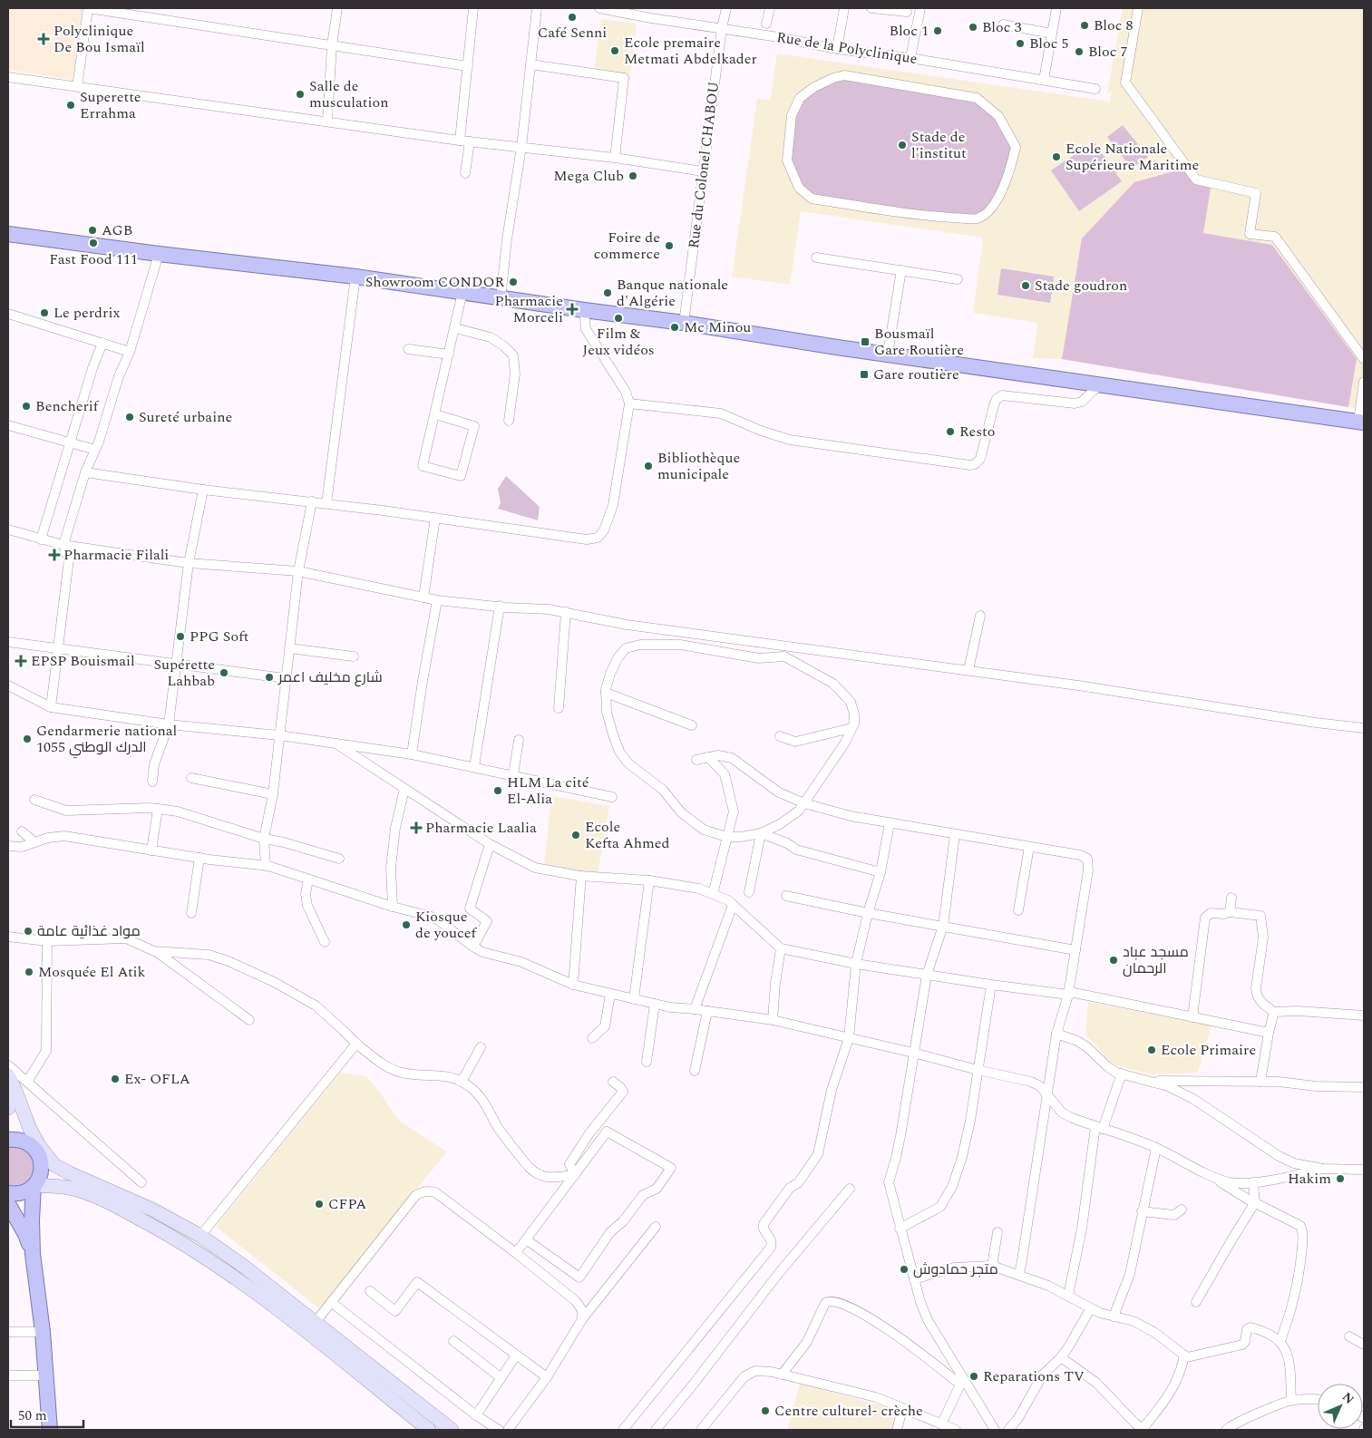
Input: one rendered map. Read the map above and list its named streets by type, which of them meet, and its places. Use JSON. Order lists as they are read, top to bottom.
{
  "streets": {
    "street": ["Rue de la Polyclinique", "Rue du Colonel CHABOU"]
  },
  "crossings": [
    ["Rue de la Polyclinique", "Rue du Colonel CHABOU"]
  ],
  "places": {
    "other": [
      "Café Senni",
      "Bloc 8",
      "Bloc 3",
      "Bloc 1",
      "Bloc 5",
      "Ecole premaire Metmati Abdelkader",
      "Bloc 7",
      "Salle de musculation",
      "Superette Errahma",
      "Stade de l'institut",
      "Ecole Nationale Supérieure Maritime",
      "Mega Club",
      "AGB",
      "Fast Food 111",
      "Foire de commerce",
      "Showroom CONDOR",
      "Stade goudron",
      "Banque nationale d'Algérie",
      "Le perdrix",
      "Film & Jeux vidéos",
      "Mc Minou",
      "Bencherif",
      "Sureté urbaine",
      "Resto",
      "Bibliothèque municipale",
      "PPG Soft",
      "Supérette Lahbab",
      "شارع مخليف اعمر",
      "Gendarmerie national 1055 الدرك الوطني",
      "HLM La cité El-Alia",
      "Ecole Kefta Ahmed",
      "Kiosque de youcef",
      "مواد غذائية عامة",
      "مسجد عباد الرحمان",
      "Mosquée El Atik",
      "Ecole Primaire",
      "Ex- OFLA",
      "Hakim",
      "CFPA",
      "متجر حمادوش",
      "Reparations TV",
      "Centre culturel- crèche"
    ],
    "health": [
      "Polyclinique De Bou Ismaïl",
      "Pharmacie Morceli",
      "Pharmacie Filali",
      "EPSP Bouismail",
      "Pharmacie Laalia"
    ],
    "transit": ["Bousmaïl Gare Routière", "Gare routière"]
  },
  "scale_bar": "50 m",
  "north": "top right"
}
